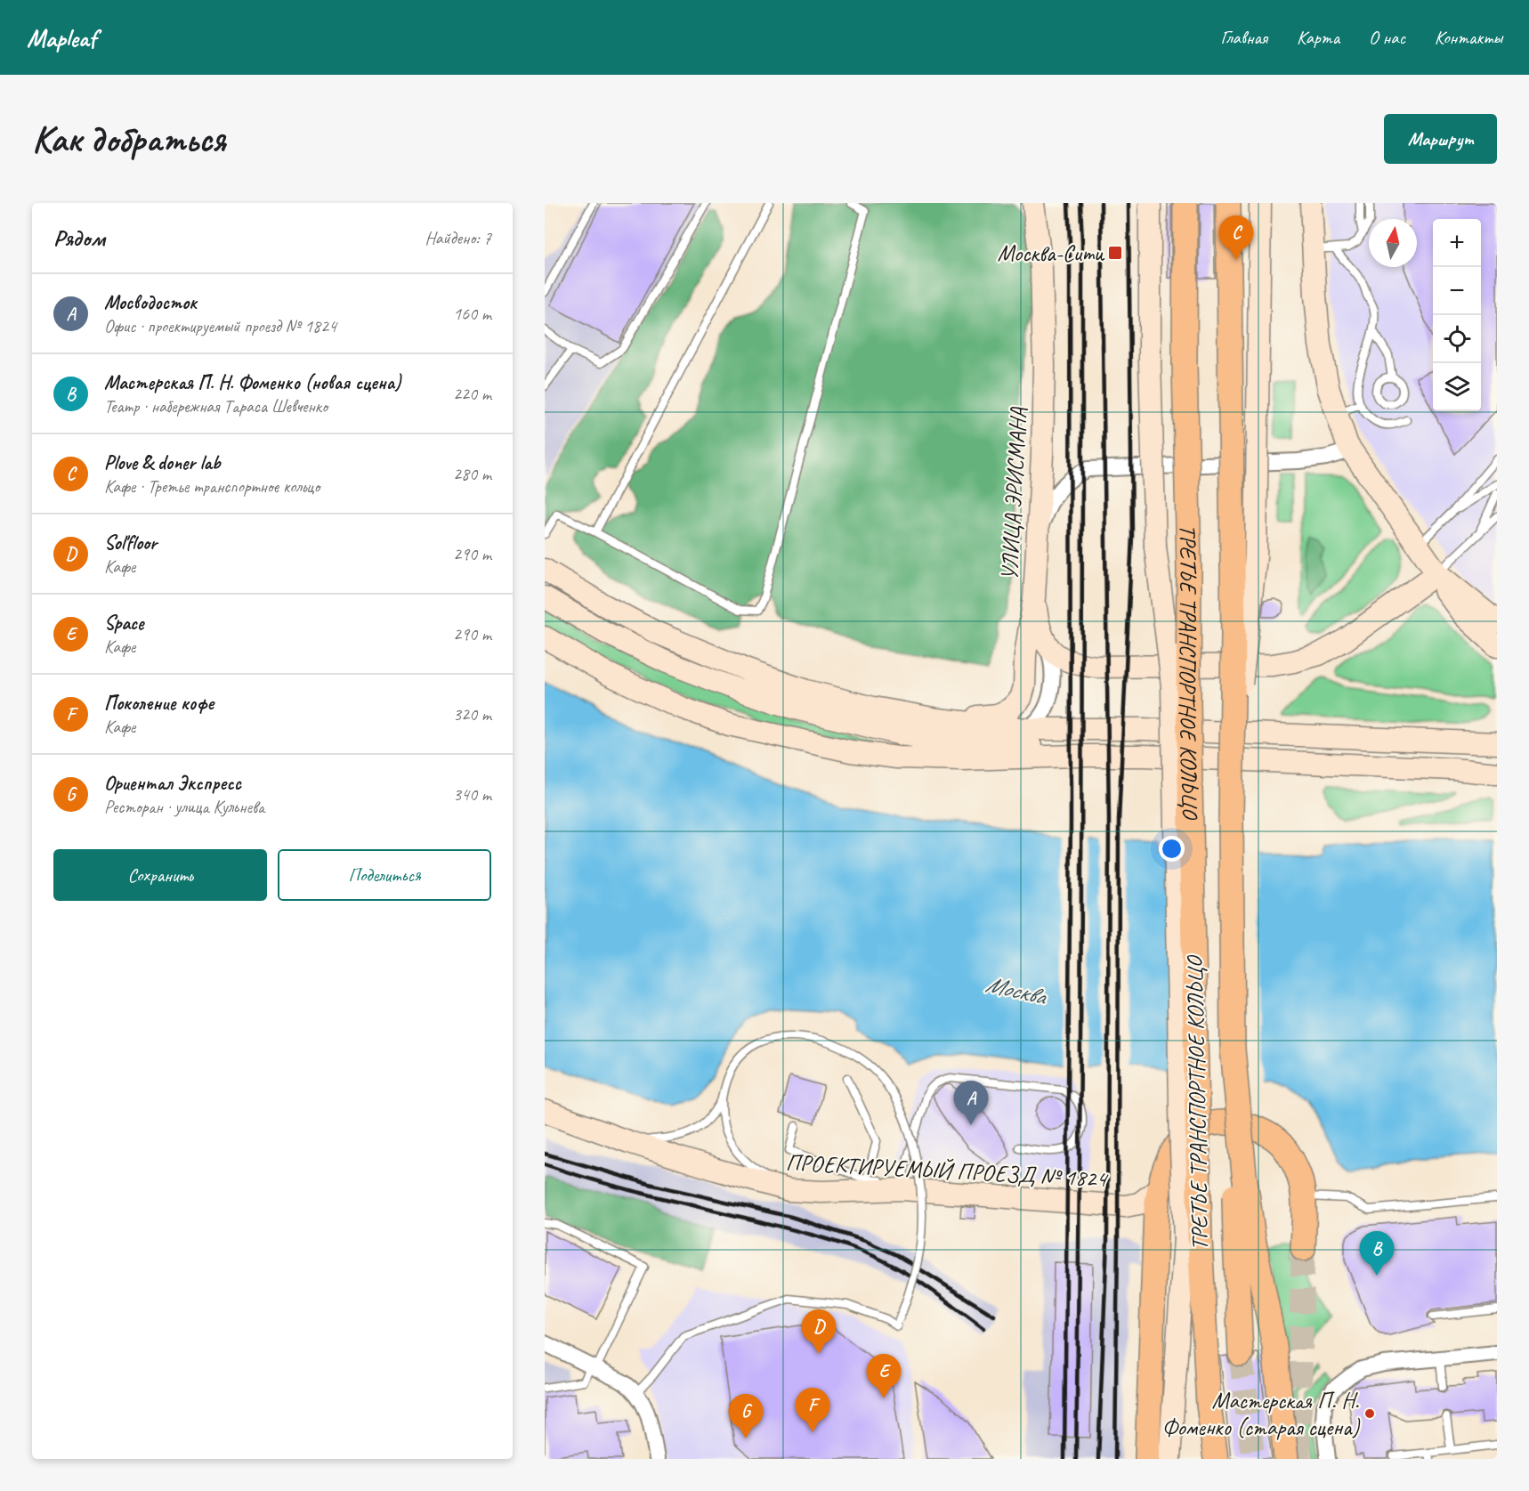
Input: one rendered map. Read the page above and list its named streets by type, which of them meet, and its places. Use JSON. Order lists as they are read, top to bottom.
{
  "streets": {
    "main road": ["УЛИЦА ЭРИСМАНА", "ТРЕТЬЕ ТРАНСПОРТНОЕ КОЛЬЦО", "ПРОЕКТИРУЕМЫЙ ПРОЕЗД № 1824"]
  },
  "water": ["Москва"],
  "places": {
    "transit": ["Москва-Сити"],
    "other": ["Мастерская П. Н. Фоменко (старая сцена)"]
  },
  "north": "top",
  "page": {
    "header": "Mapleaf",
    "nav": [
      "Главная",
      "Карта",
      "О нас",
      "Контакты"
    ],
    "buttons": [
      "Маршрут",
      ["Сохранить", "Поделиться"]
    ],
    "title": "Как добраться",
    "heading": ["Рядом", "Найдено: 7"],
    "pins": [
      "C",
      "A",
      "B",
      "D",
      "E",
      "F",
      "G"
    ],
    "map_buttons": ["+", "−"],
    "list": [
      {
        "mark": "A",
        "name": "Мосводосток",
        "note": "Офис · проектируемый проезд № 1824",
        "value": "160 m"
      },
      {
        "mark": "B",
        "name": "Мастерская П. Н. Фоменко (новая сцена)",
        "note": "Театр · набережная Тараса Шевченко",
        "value": "220 m"
      },
      {
        "mark": "C",
        "name": "Plove & doner lab",
        "note": "Кафе · Третье транспортное кольцо",
        "value": "280 m"
      },
      {
        "mark": "D",
        "name": "Sol'floor",
        "note": "Кафе",
        "value": "290 m"
      },
      {
        "mark": "E",
        "name": "Space",
        "note": "Кафе",
        "value": "290 m"
      },
      {
        "mark": "F",
        "name": "Поколение кофе",
        "note": "Кафе",
        "value": "320 m"
      },
      {
        "mark": "G",
        "name": "Ориентал Экспресс",
        "note": "Ресторан · улица Кульнева",
        "value": "340 m"
      }
    ]
  }
}
